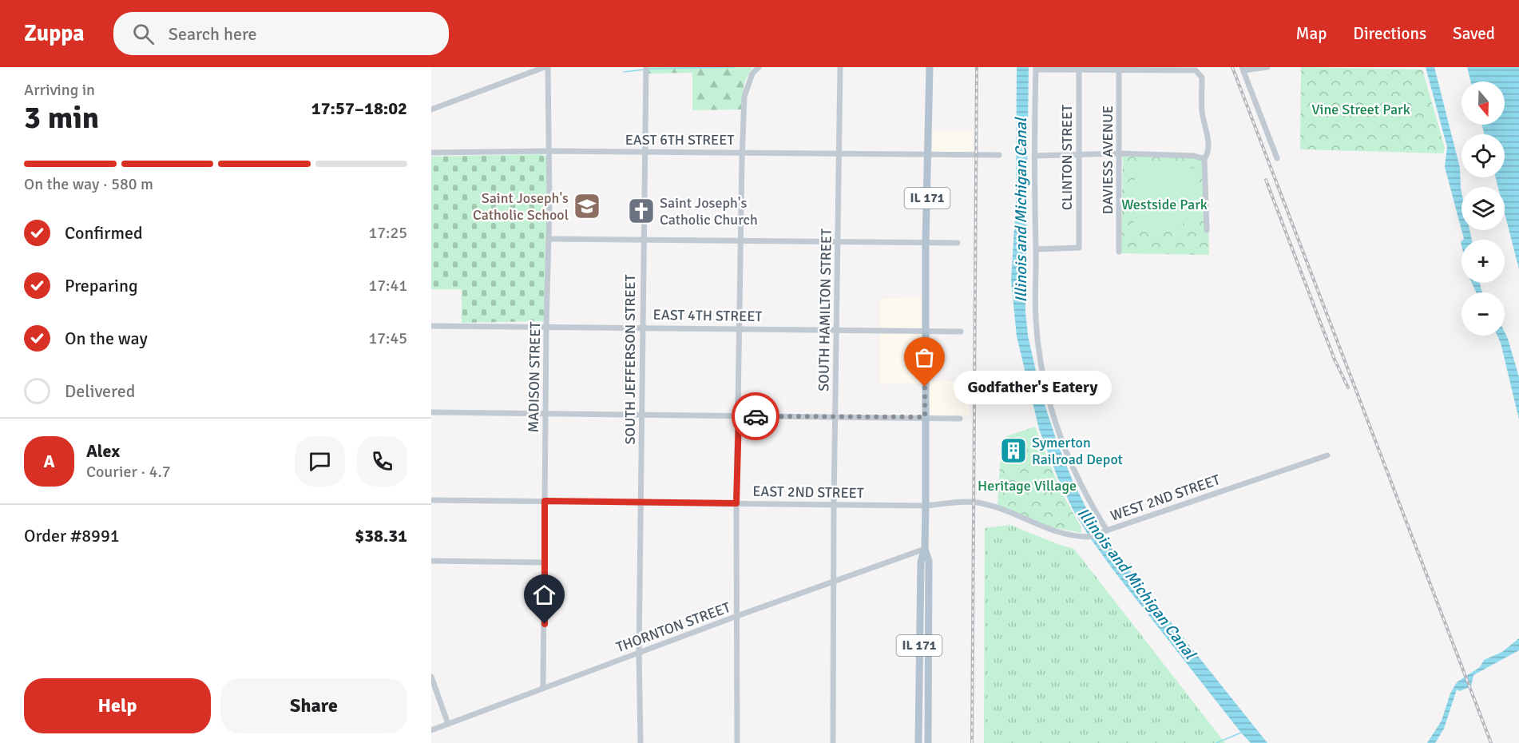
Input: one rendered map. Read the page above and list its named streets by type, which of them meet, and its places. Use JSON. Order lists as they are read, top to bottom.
{
  "streets": {
    "main road": ["IL 171"],
    "street": [
      "EAST 6TH STREET",
      "CLINTON STREET",
      "DAVIESS AVENUE",
      "SOUTH HAMILTON STREET",
      "EAST 4TH STREET",
      "SOUTH JEFFERSON STREET",
      "MADISON STREET",
      "EAST 2ND STREET",
      "WEST 2ND STREET",
      "THORNTON STREET"
    ]
  },
  "crossings": [
    ["EAST 6TH STREET", "IL 171"],
    ["EAST 6TH STREET", "SOUTH HAMILTON STREET"],
    ["EAST 6TH STREET", "SOUTH JEFFERSON STREET"],
    ["EAST 6TH STREET", "MADISON STREET"],
    ["IL 171", "EAST 4TH STREET"],
    ["IL 171", "EAST 2ND STREET"],
    ["IL 171", "WEST 2ND STREET"],
    ["IL 171", "THORNTON STREET"],
    ["SOUTH HAMILTON STREET", "EAST 4TH STREET"],
    ["SOUTH HAMILTON STREET", "EAST 2ND STREET"],
    ["SOUTH HAMILTON STREET", "THORNTON STREET"],
    ["EAST 4TH STREET", "SOUTH JEFFERSON STREET"],
    ["EAST 4TH STREET", "MADISON STREET"],
    ["SOUTH JEFFERSON STREET", "EAST 2ND STREET"],
    ["SOUTH JEFFERSON STREET", "THORNTON STREET"],
    ["MADISON STREET", "EAST 2ND STREET"],
    ["MADISON STREET", "THORNTON STREET"],
    ["EAST 2ND STREET", "WEST 2ND STREET"]
  ],
  "water": ["Illinois and Michigan Canal"],
  "parks": ["Vine Street Park", "Westside Park", "Heritage Village"],
  "places": {
    "school or university": ["Saint Joseph's Catholic School"],
    "church": ["Saint Joseph's Catholic Church"],
    "other": ["Godfather's Eatery"],
    "building": ["Symerton Railroad Depot"]
  },
  "north": "bottom",
  "page": {
    "header": "Zuppa",
    "search": "Search here",
    "nav": ["Map", "Directions", "Saved"],
    "heading": ["3 min", "Arriving in", "17:57–18:02"],
    "panel": [
      "Alex",
      "Courier · 4.7",
      "Order #8991",
      "$38.31"
    ],
    "map_buttons": ["+", "−"],
    "bar": "On the way · 580 m",
    "list": [
      ["Confirmed", "17:25"],
      ["Preparing", "17:41"],
      ["On the way", "17:45"],
      "Delivered"
    ],
    "bubble": "Godfather's Eatery",
    "round": "A",
    "buttons": ["Help", "Share"]
  }
}
